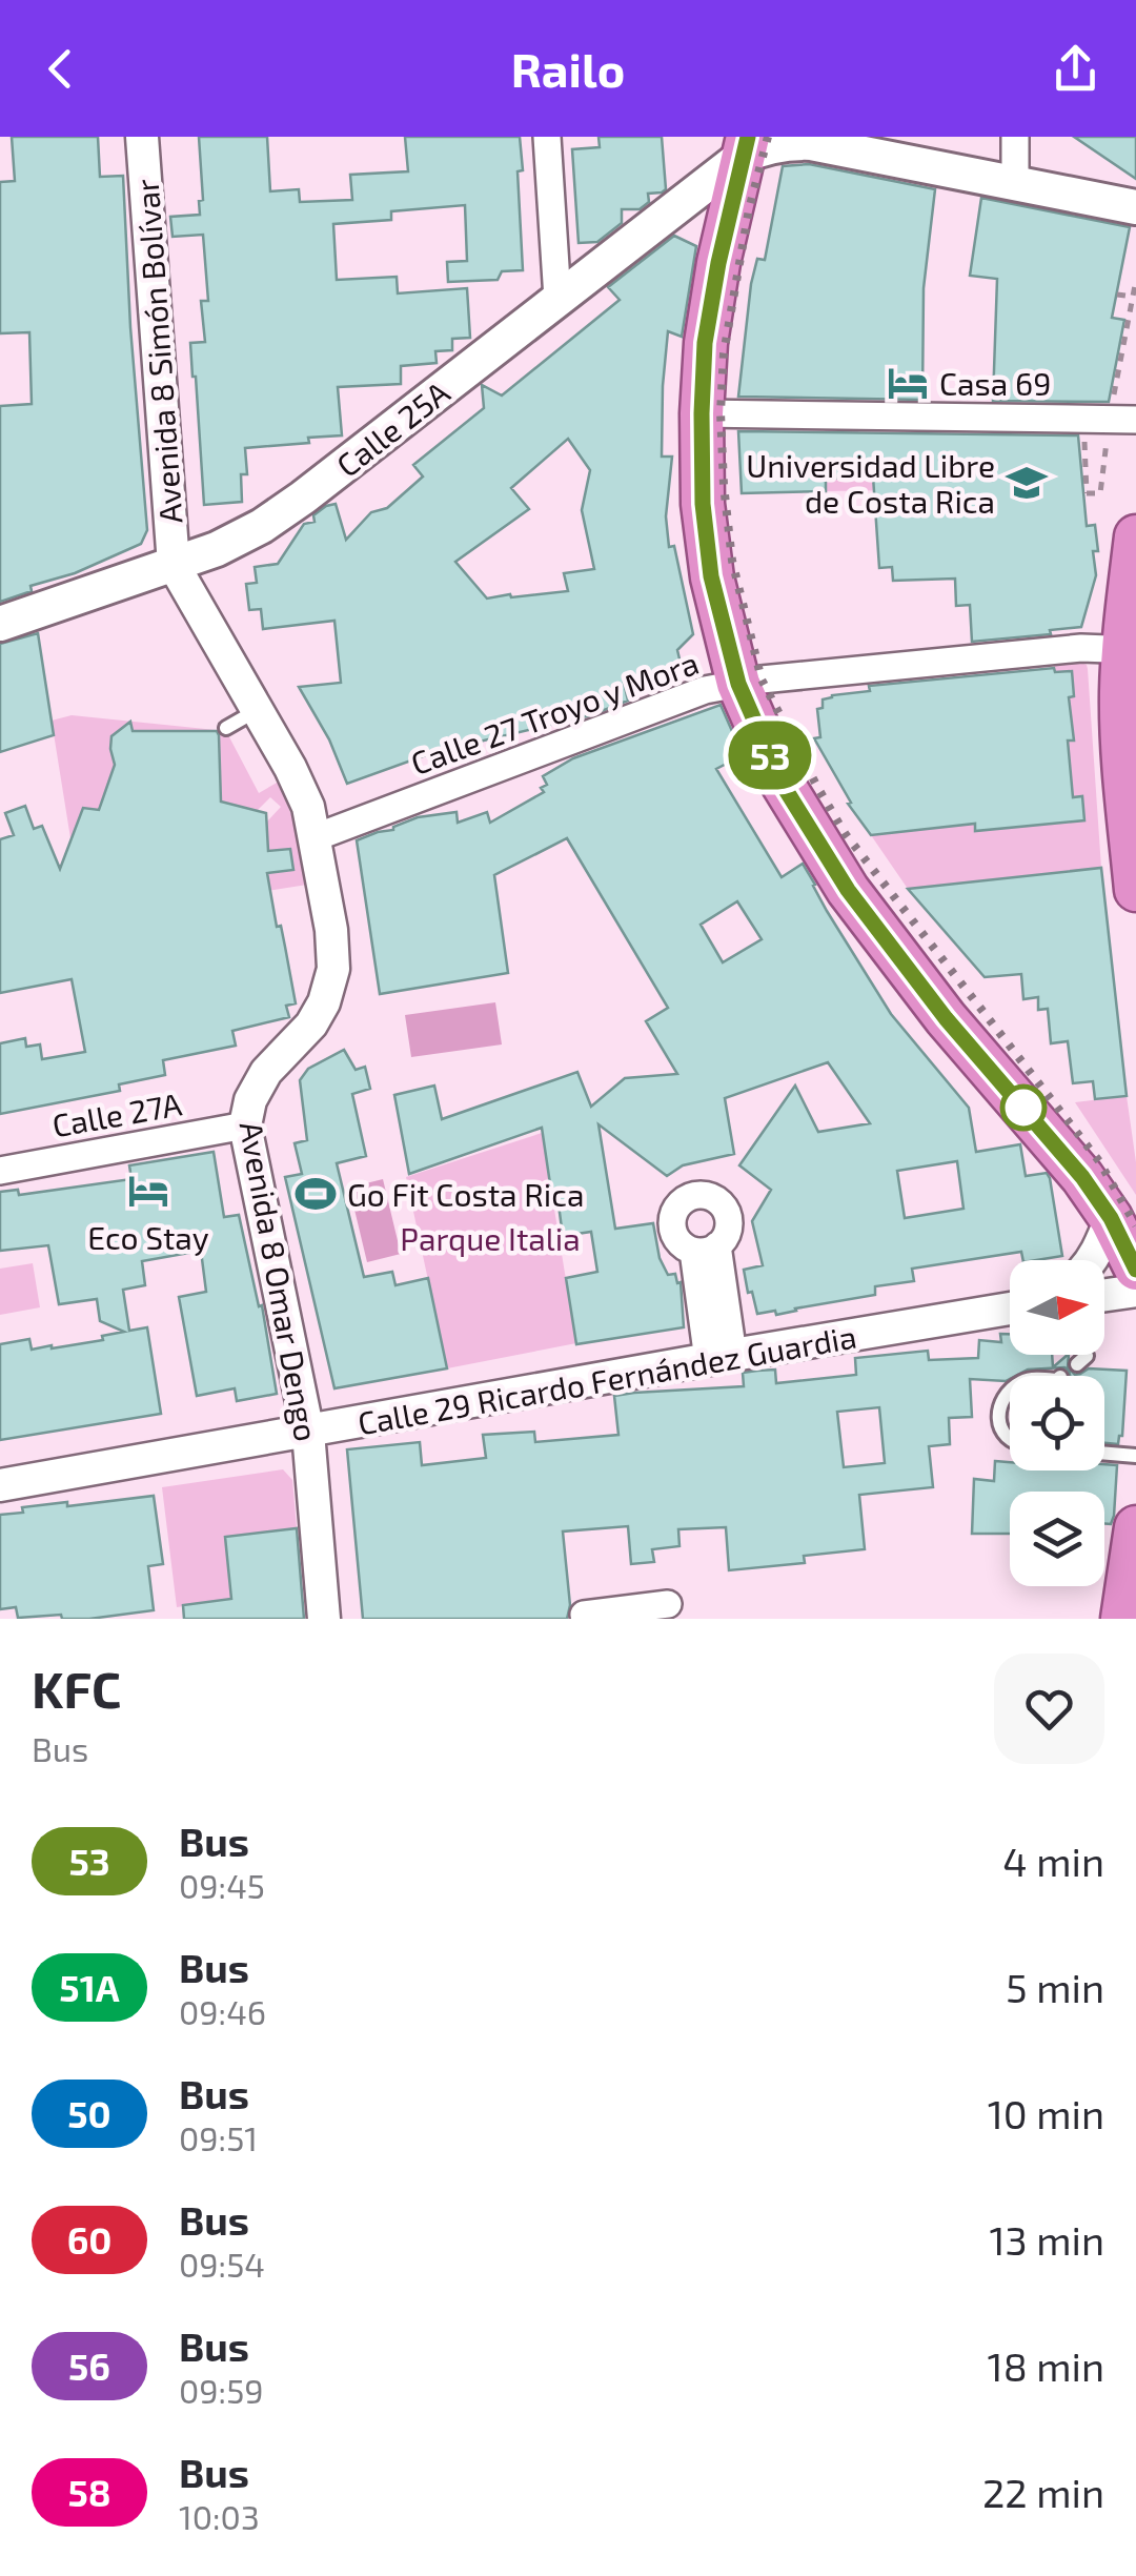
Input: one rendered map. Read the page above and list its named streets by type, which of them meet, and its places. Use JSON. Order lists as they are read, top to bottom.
{
  "streets": {
    "main road": ["Calle 25A"],
    "street": [
      "Avenida 8 Simón Bolívar",
      "Calle 27 Troyo y Mora",
      "Calle 27A",
      "Avenida 8 Omar Dengo",
      "Calle 29 Ricardo Fernández Guardia"
    ]
  },
  "crossings": [
    ["Avenida 8 Simón Bolívar", "Calle 25A"],
    ["Avenida 8 Simón Bolívar", "Avenida 8 Omar Dengo"],
    ["Calle 25A", "Avenida 8 Omar Dengo"],
    ["Calle 27 Troyo y Mora", "Avenida 8 Omar Dengo"],
    ["Calle 27A", "Avenida 8 Omar Dengo"],
    ["Avenida 8 Omar Dengo", "Calle 29 Ricardo Fernández Guardia"]
  ],
  "parks": ["Parque Italia"],
  "places": {
    "hotel": ["Casa 69", "Eco Stay"],
    "school or university": ["Universidad Libre de Costa Rica"],
    "sports": ["Go Fit Costa Rica"]
  },
  "lines": ["bus line 53"],
  "north": "right",
  "page": {
    "header": "Railo",
    "on_map": "53",
    "heading": ["KFC", "Bus"],
    "list": [
      {
        "mark": "53",
        "name": "Bus",
        "note": "09:45",
        "value": "4 min"
      },
      {
        "mark": "51A",
        "name": "Bus",
        "note": "09:46",
        "value": "5 min"
      },
      {
        "mark": "50",
        "name": "Bus",
        "note": "09:51",
        "value": "10 min"
      },
      {
        "mark": "60",
        "name": "Bus",
        "note": "09:54",
        "value": "13 min"
      },
      {
        "mark": "56",
        "name": "Bus",
        "note": "09:59",
        "value": "18 min"
      },
      {
        "mark": "58",
        "name": "Bus",
        "note": "10:03",
        "value": "22 min"
      }
    ]
  }
}
